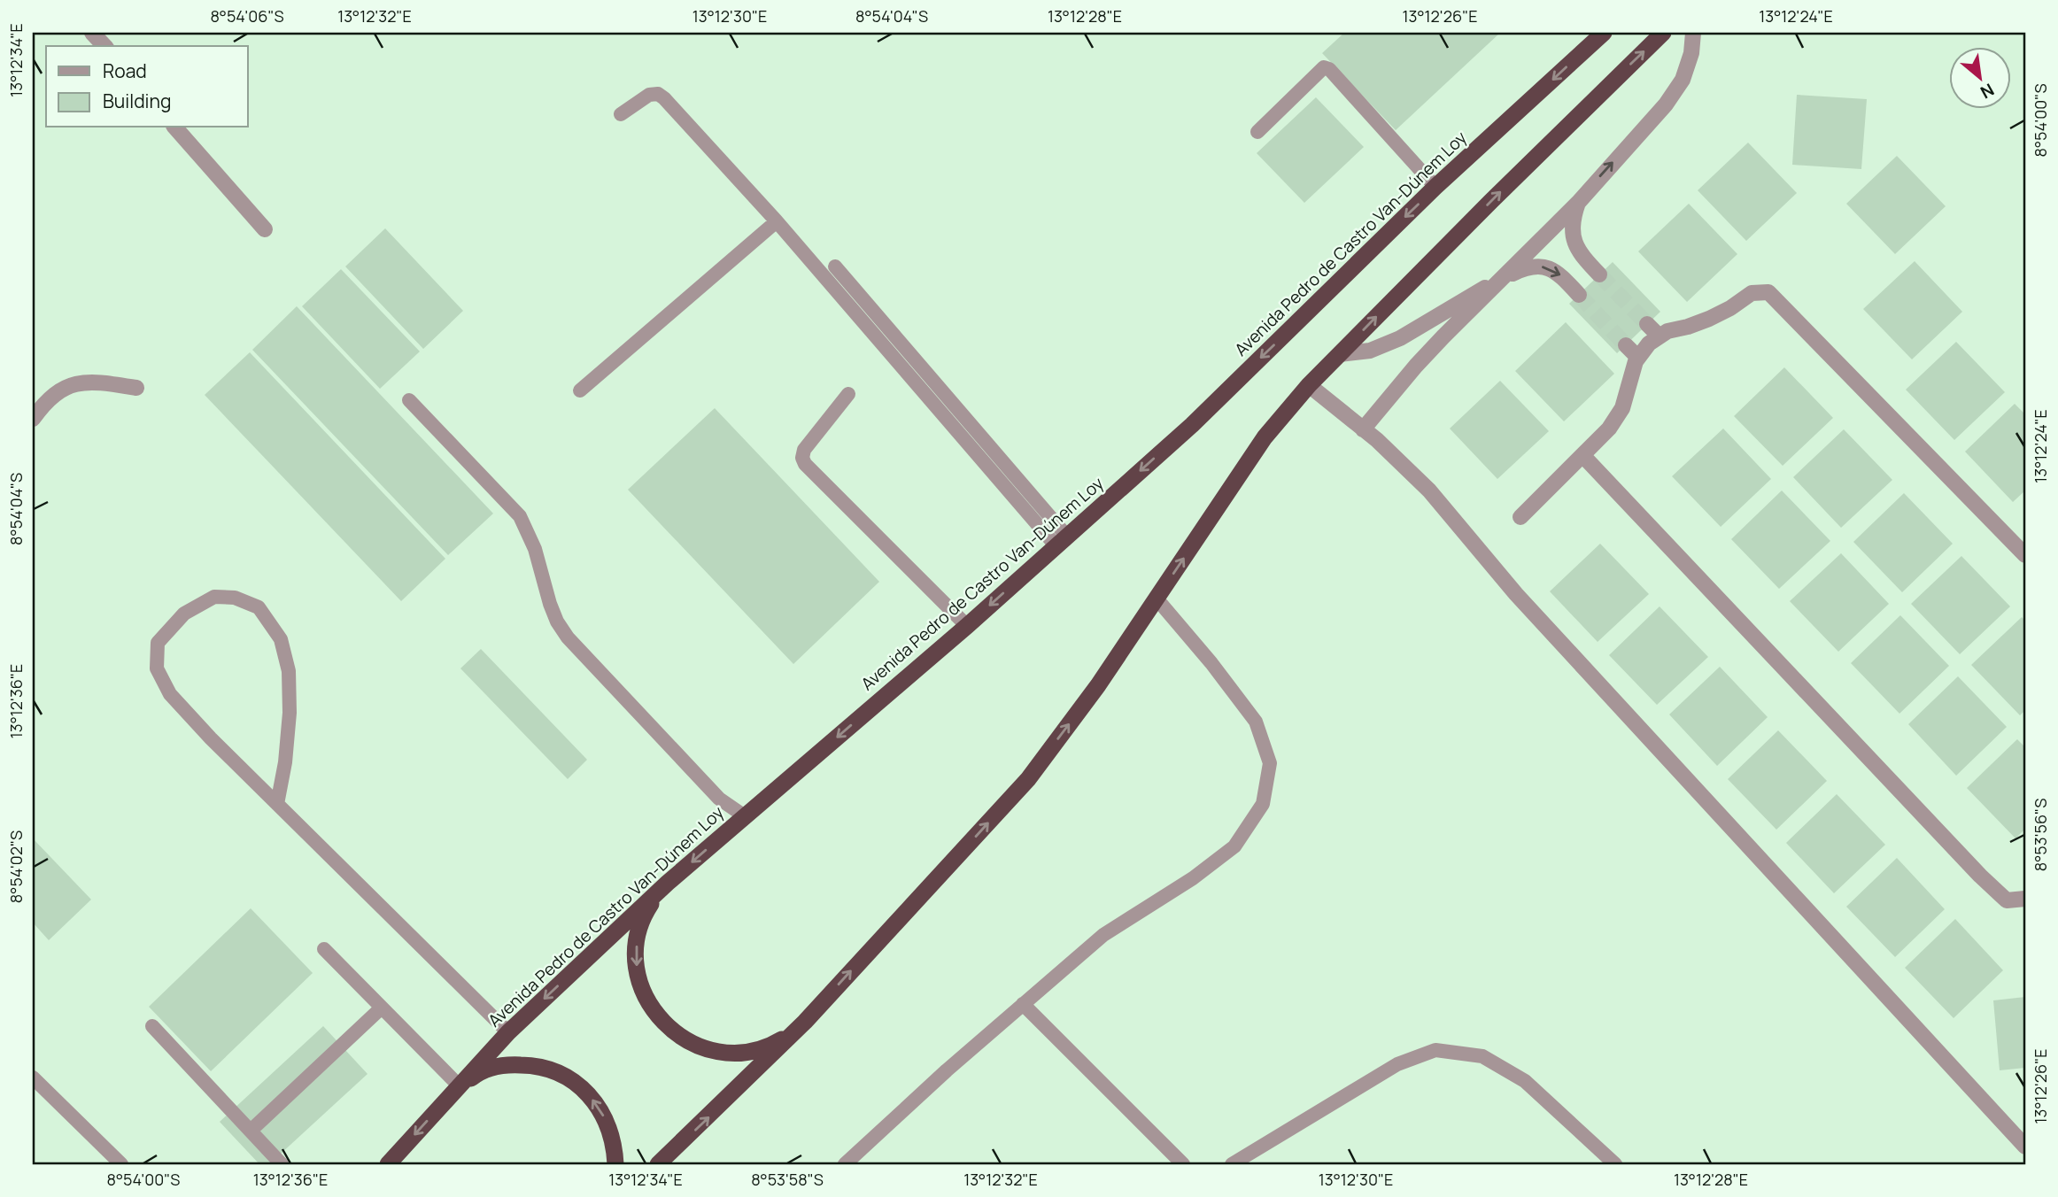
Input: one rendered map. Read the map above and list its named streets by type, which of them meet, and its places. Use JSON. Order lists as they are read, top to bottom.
{
  "streets": {
    "highway": ["Avenida Pedro de Castro Van-Dúnem Loy"]
  },
  "legend": ["Road", "Building"],
  "north": "bottom right",
  "coordinates": [
    "8°54'06\"S",
    "13°12'32\"E",
    "13°12'30\"E",
    "8°54'04\"S",
    "13°12'28\"E",
    "13°12'26\"E",
    "13°12'24\"E",
    "13°12'34\"E",
    "8°54'00\"S",
    "13°12'36\"E",
    "8°53'56\"S",
    "8°54'02\"S",
    "8°53'58\"S"
  ]
}
